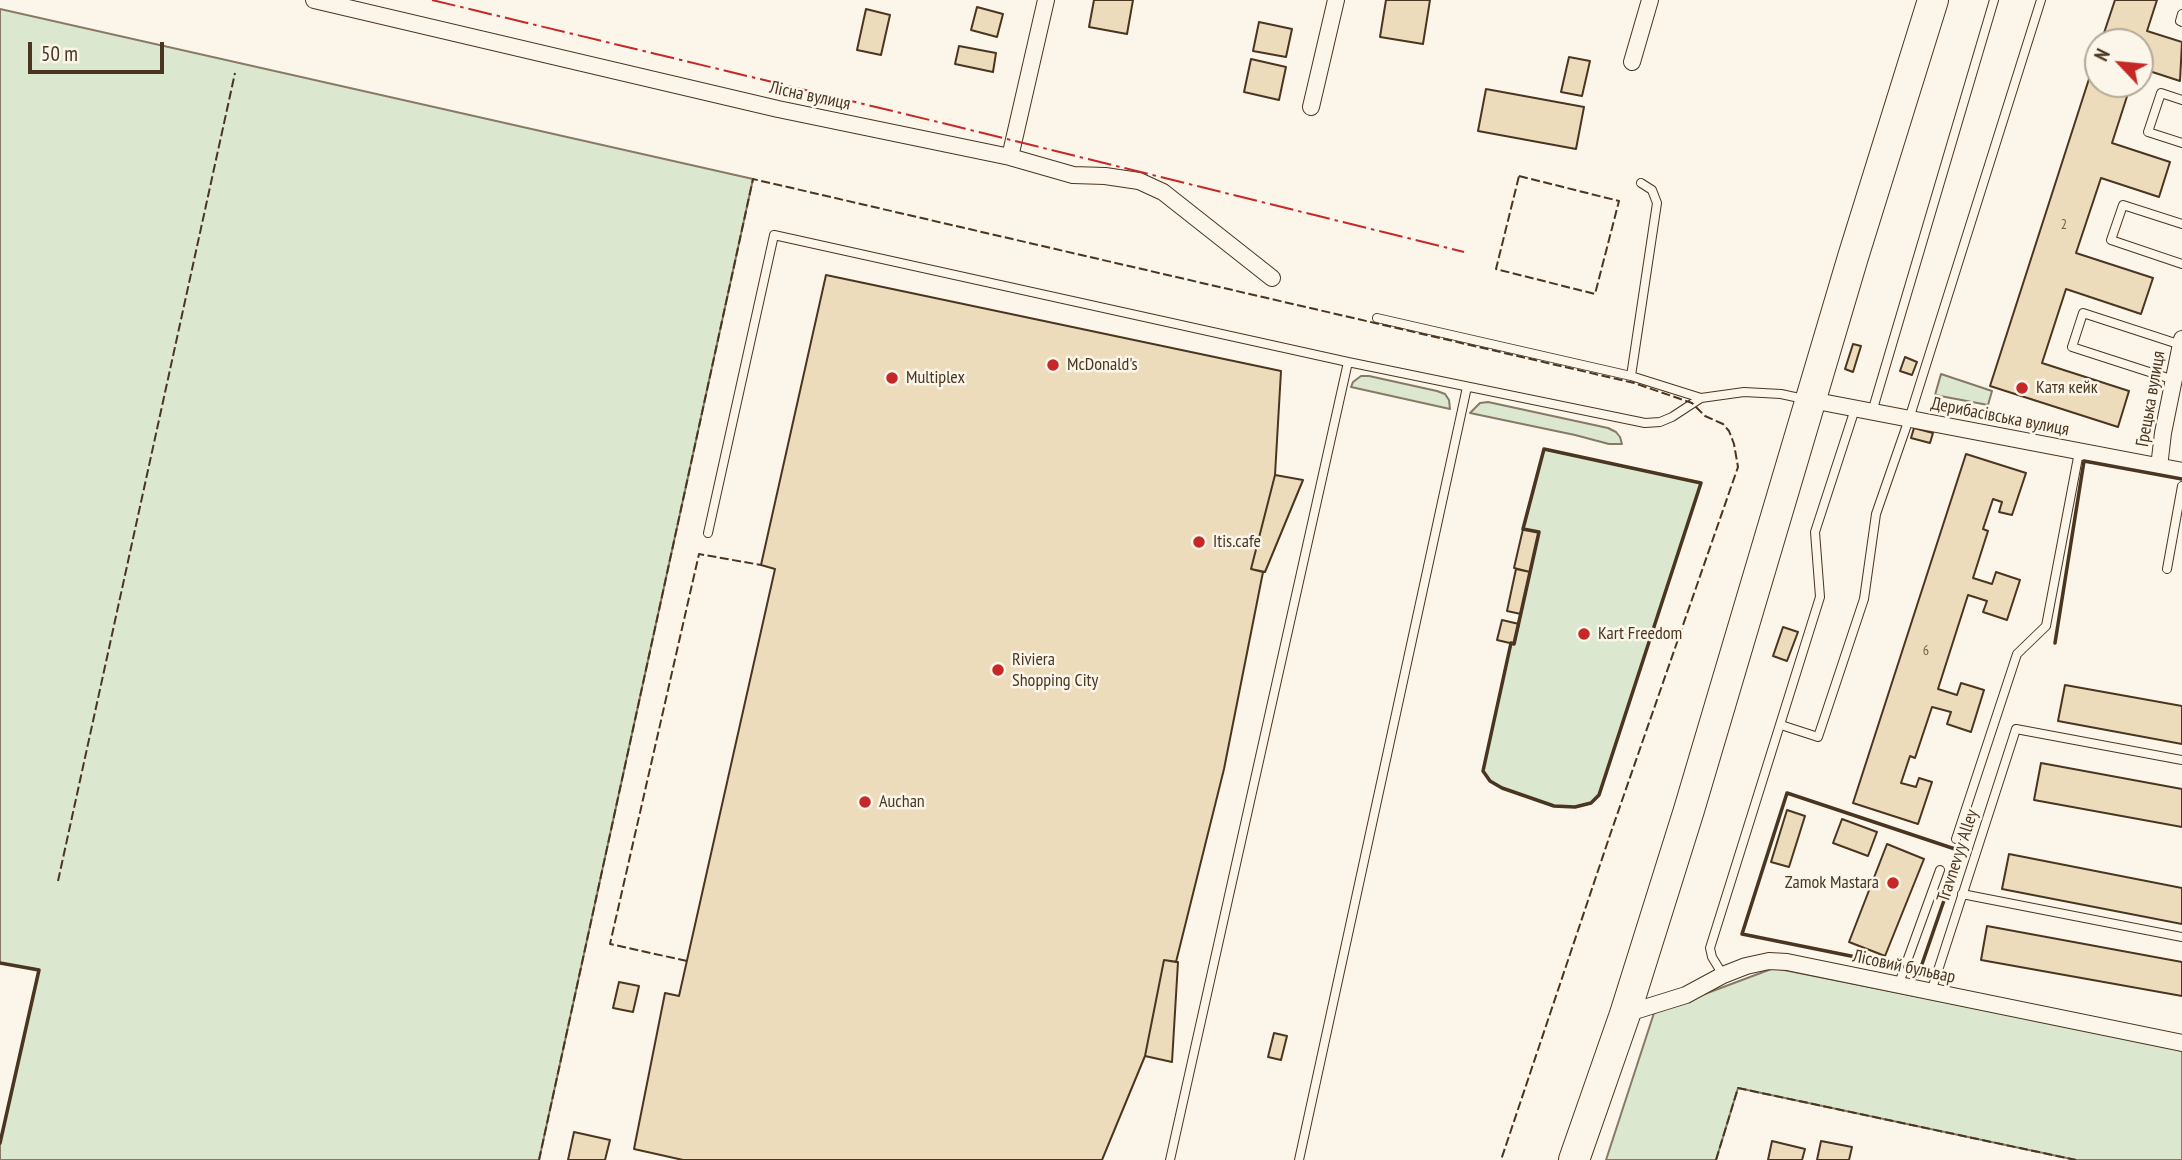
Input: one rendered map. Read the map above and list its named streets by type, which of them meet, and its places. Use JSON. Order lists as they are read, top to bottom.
{
  "streets": {
    "street": [
      "Лісна вулиця",
      "Грецька вулиця",
      "Дерибасівська вулиця",
      "Лісовий бульвар"
    ],
    "lane": ["Travnevyy Alley"]
  },
  "crossings": [
    ["Грецька вулиця", "Дерибасівська вулиця"],
    ["Travnevyy Alley", "Лісовий бульвар"]
  ],
  "places": [
    "McDonald's",
    "Multiplex",
    "Катя кейк",
    "Itis.cafe",
    "Kart Freedom",
    "Riviera Shopping City",
    "Auchan",
    "Zamok Mastara"
  ],
  "house_numbers": ["2", "6"],
  "scale_bar": "50 m",
  "north": "top left"
}
